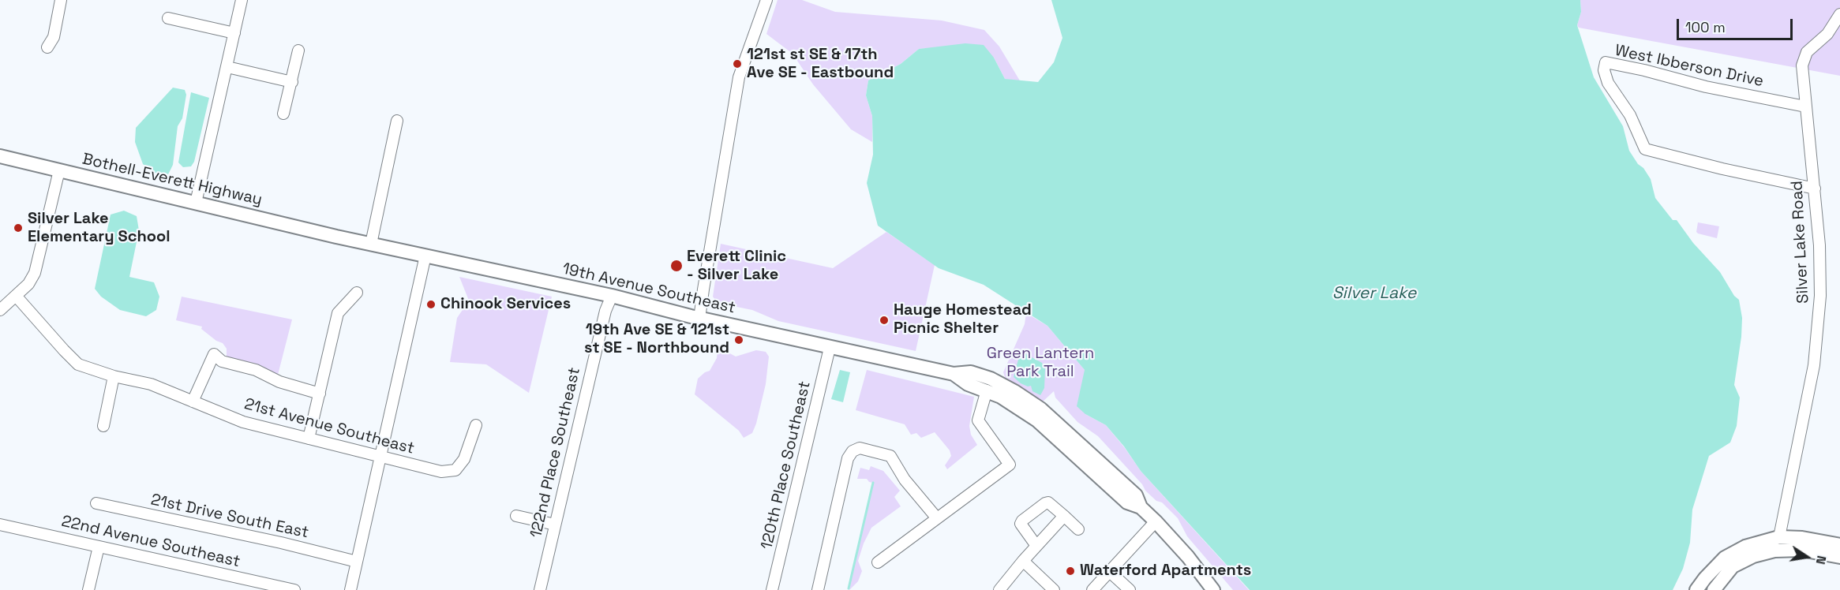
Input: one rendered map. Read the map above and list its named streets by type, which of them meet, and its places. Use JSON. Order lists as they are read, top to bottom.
{
  "streets": {
    "main road": ["Bothell-Everett Highway", "19th Avenue Southeast"],
    "street": [
      "West Ibberson Drive",
      "Silver Lake Road",
      "21st Avenue Southeast",
      "122nd Place Southeast",
      "120th Place Southeast",
      "21st Drive South East",
      "22nd Avenue Southeast"
    ]
  },
  "crossings": [
    ["West Ibberson Drive", "Silver Lake Road"],
    ["Bothell-Everett Highway", "19th Avenue Southeast"],
    ["19th Avenue Southeast", "122nd Place Southeast"],
    ["19th Avenue Southeast", "120th Place Southeast"]
  ],
  "water": ["Silver Lake"],
  "parks": ["Green Lantern Park Trail"],
  "places": [
    "121st st SE & 17th Ave SE - Eastbound",
    "Silver Lake Elementary School",
    "Everett Clinic - Silver Lake",
    "Chinook Services",
    "Hauge Homestead Picnic Shelter",
    "19th Ave SE & 121st st SE - Northbound",
    "Waterford Apartments"
  ],
  "scale_bar": "100 m",
  "north": "right"
}
